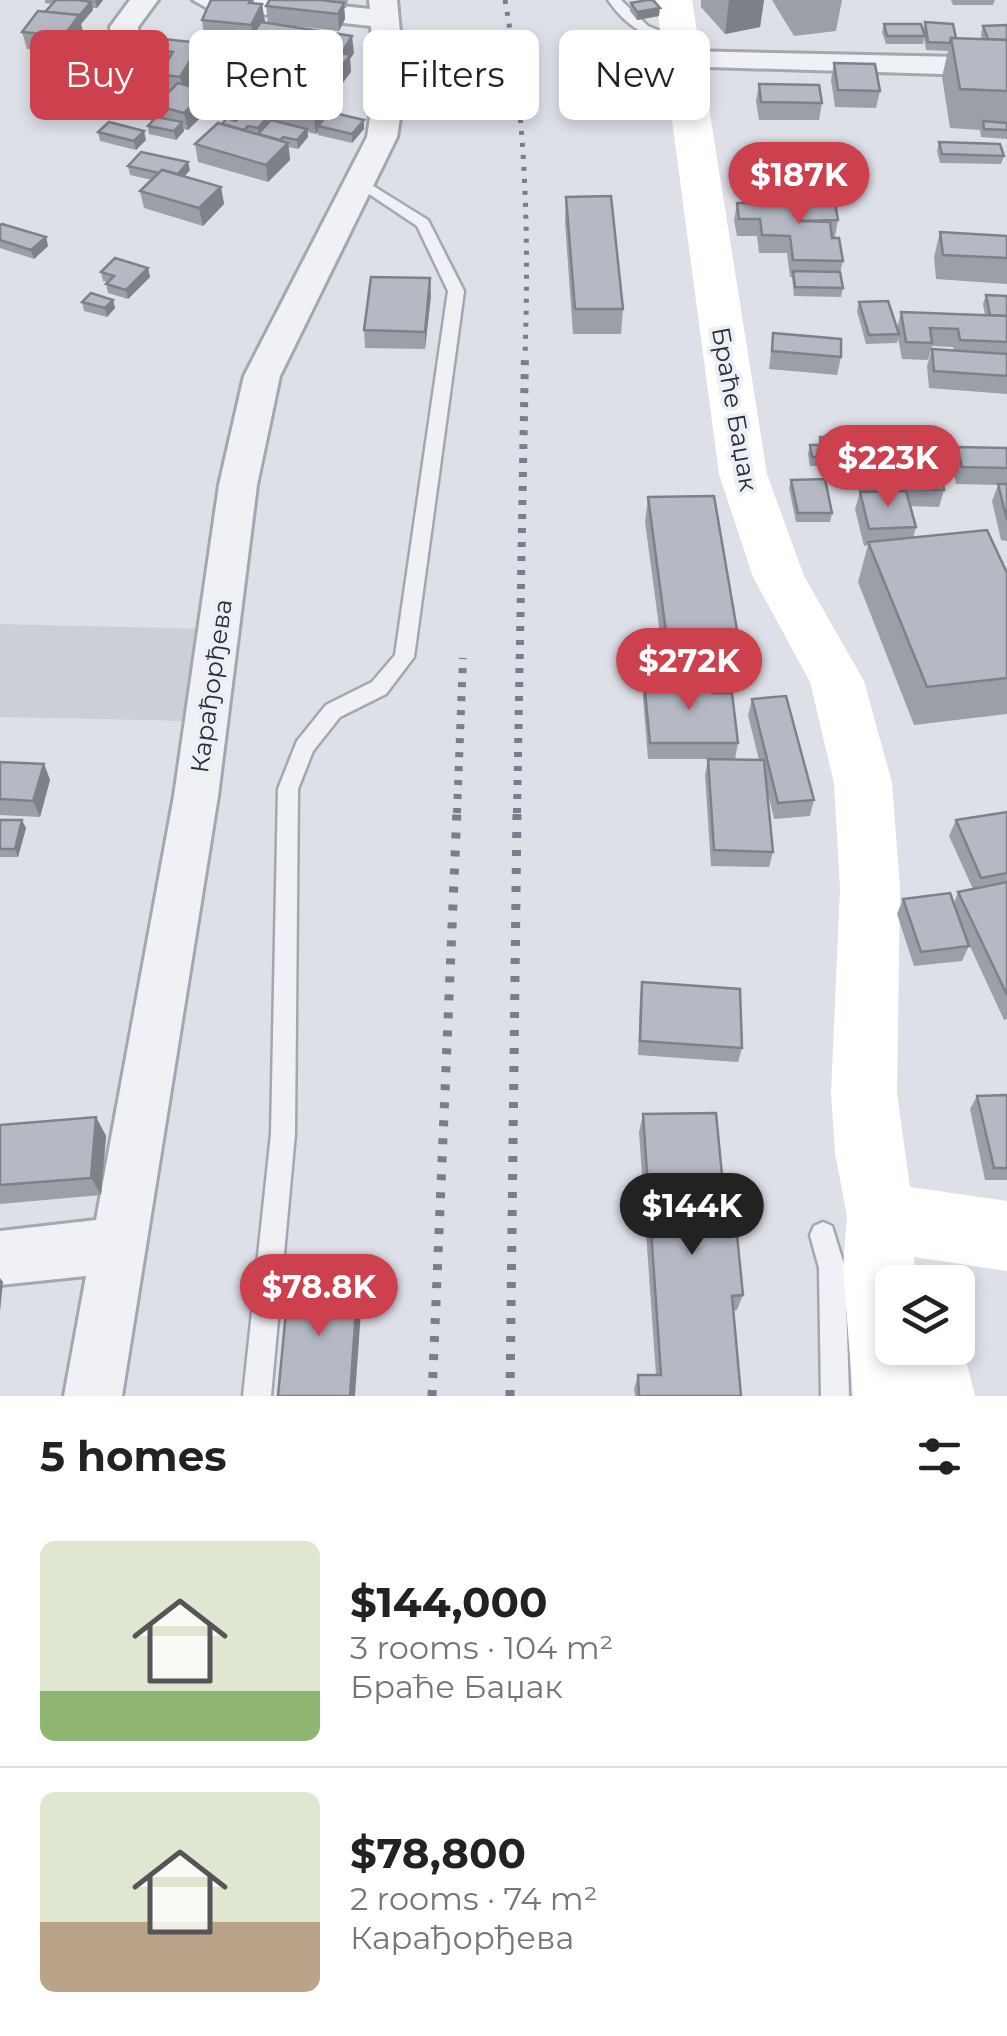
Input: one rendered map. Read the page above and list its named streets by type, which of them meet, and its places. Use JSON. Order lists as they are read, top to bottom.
{
  "streets": {
    "street": ["Браће Баџак", "Карађорђева"]
  },
  "page": {
    "chip": [
      "Buy",
      "Rent",
      "Filters",
      "New"
    ],
    "price": [
      "$187K",
      "$223K",
      "$272K",
      "$144K",
      "$78.8K"
    ],
    "heading": "5 homes",
    "list": [
      {
        "name": "$144,000",
        "note": "3 rooms · 104 m² · Браће Баџак"
      },
      {
        "name": "$78,800",
        "note": "2 rooms · 74 m² · Карађорђева"
      }
    ]
  }
}
